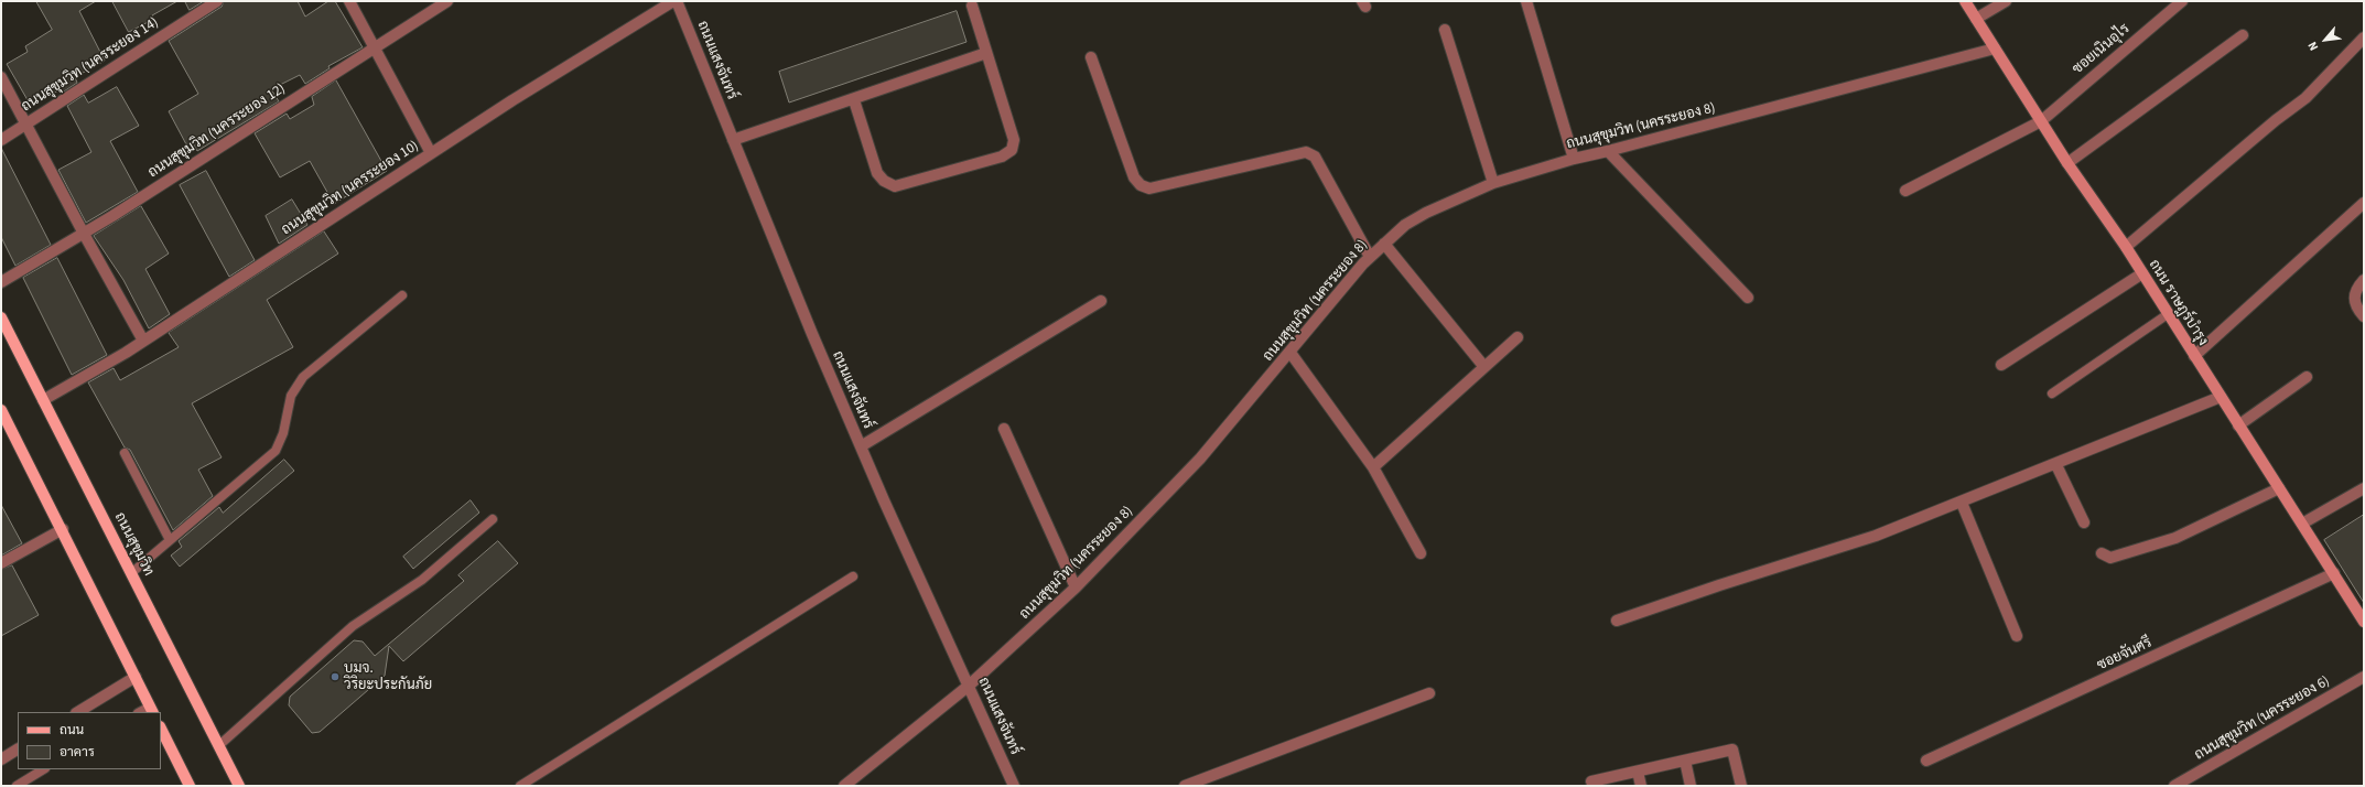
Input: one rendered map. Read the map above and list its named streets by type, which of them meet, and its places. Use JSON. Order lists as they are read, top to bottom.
{
  "streets": {
    "main road": ["ถนนสุขุมวิท"],
    "street": [
      "ซอยเนินอุไร",
      "ถนนแสงจันทร์",
      "ถนนสุขุมวิท (นครระยอง 14)",
      "ถนนสุขุมวิท (นครระยอง 8)",
      "ถนนสุขุมวิท (นครระยอง 12)",
      "ถนนสุขุมวิท (นครระยอง 10)",
      "ถนน ราษฎร์บำรุง",
      "ซอยจันศรี",
      "ถนนสุขุมวิท (นครระยอง 6)"
    ]
  },
  "crossings": [
    ["ซอยเนินอุไร", "ถนน ราษฎร์บำรุง"],
    ["ถนนแสงจันทร์", "ถนนสุขุมวิท (นครระยอง 8)"],
    ["ถนนแสงจันทร์", "ถนนสุขุมวิท (นครระยอง 10)"],
    ["ถนนสุขุมวิท (นครระยอง 8)", "ถนน ราษฎร์บำรุง"],
    ["ถนนสุขุมวิท (นครระยอง 10)", "ถนนสุขุมวิท"],
    ["ถนน ราษฎร์บำรุง", "ซอยจันศรี"]
  ],
  "places": ["บมจ. วิริยะประกันภัย"],
  "legend": ["ถนน", "อาคาร"],
  "north": "bottom left"
}
